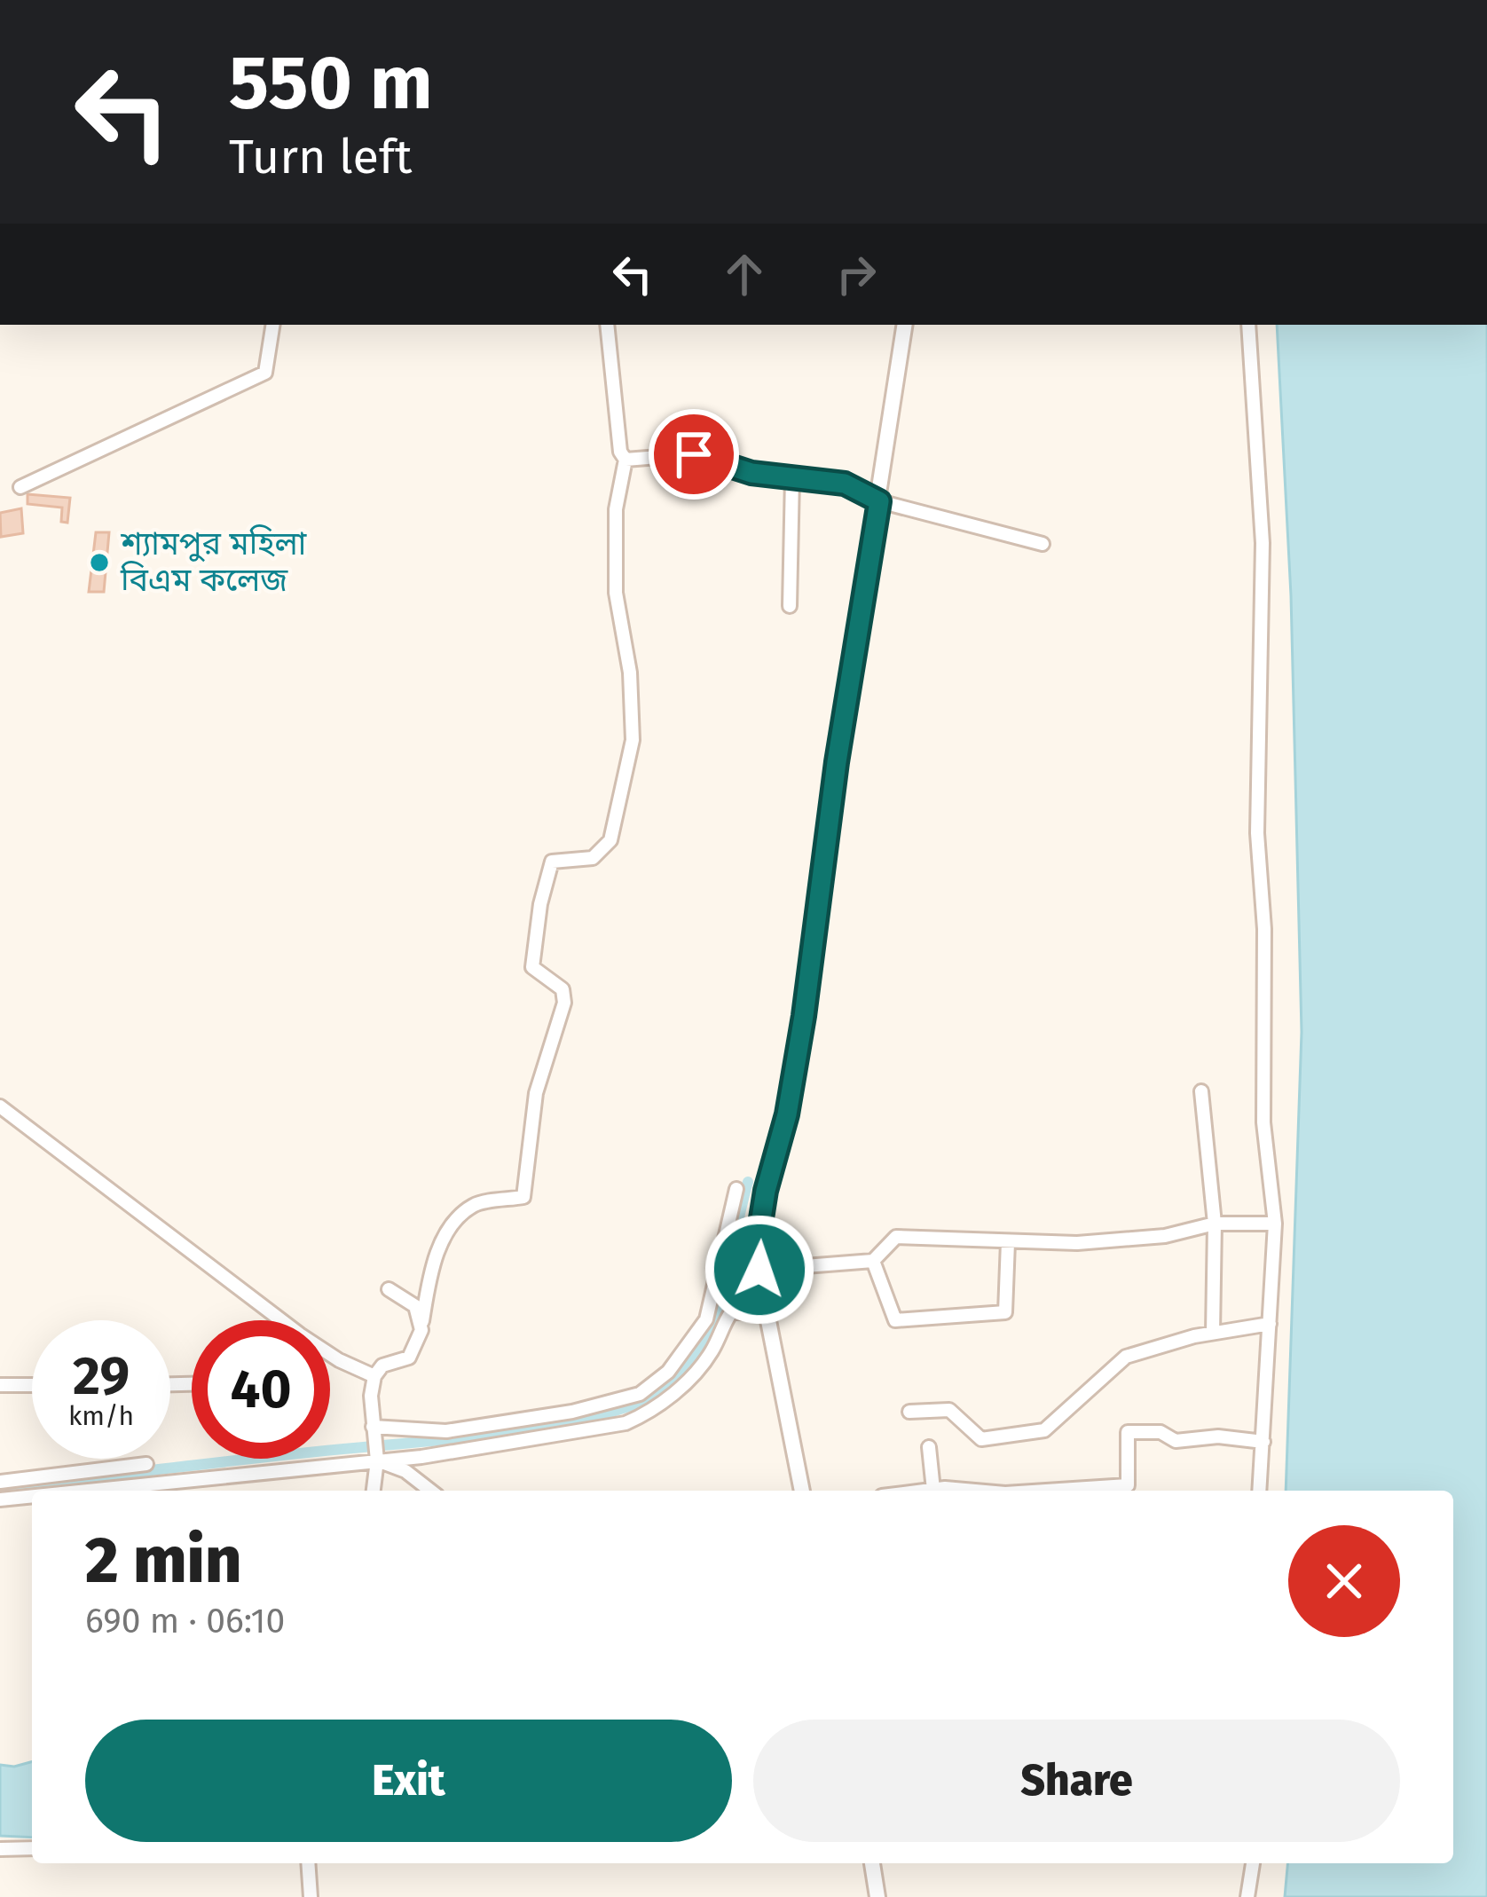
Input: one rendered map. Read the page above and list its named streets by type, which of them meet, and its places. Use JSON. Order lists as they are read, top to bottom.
{
  "places": ["শ্যামপুর মহিলা বিএম কলেজ"],
  "page": {
    "turn": ["550 m", "Turn left"],
    "speed": "29 km/h",
    "limit": "40",
    "heading": ["2 min", "690 m · 06:10"],
    "buttons": ["Exit", "Share"]
  }
}
